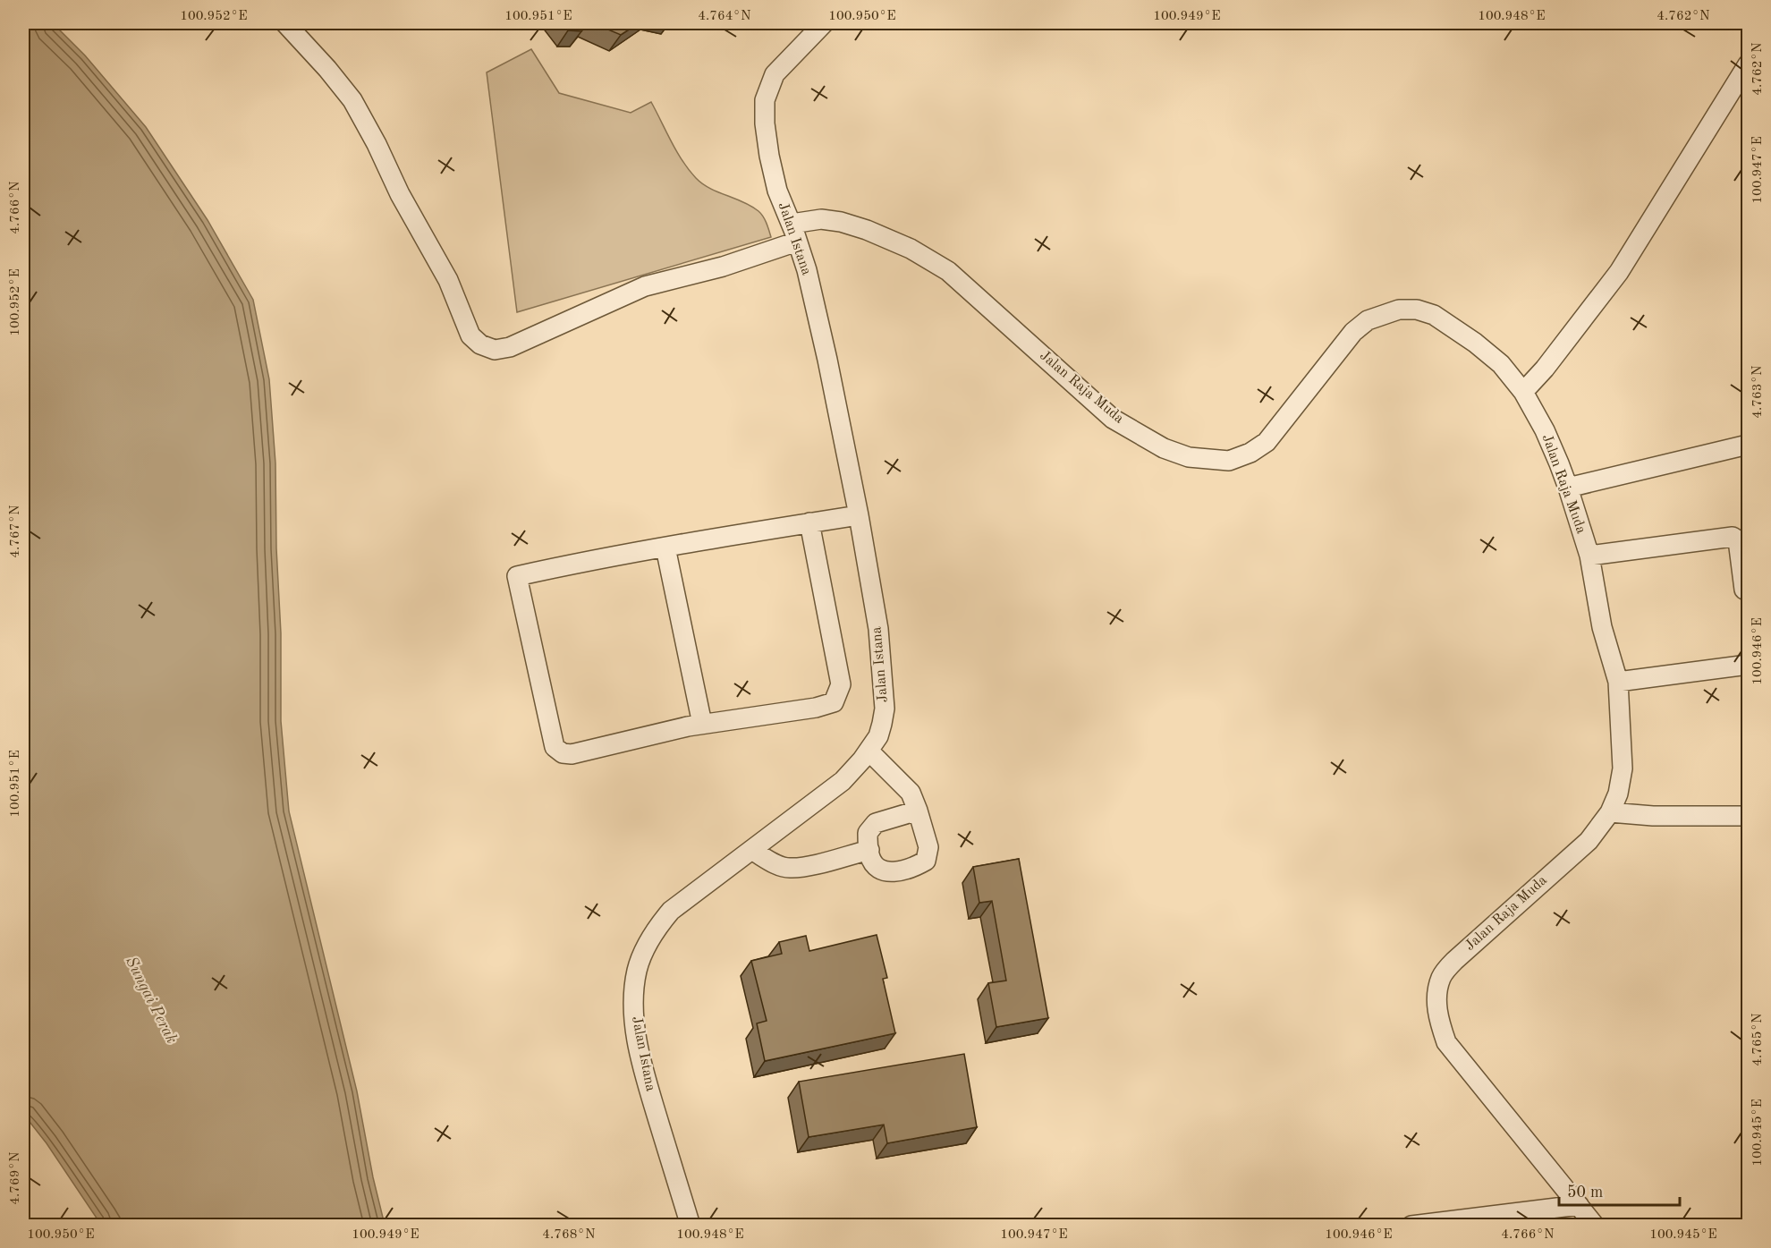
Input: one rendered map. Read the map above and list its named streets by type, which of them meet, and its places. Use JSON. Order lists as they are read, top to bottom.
{
  "streets": {
    "street": ["Jalan Istana", "Jalan Raja Muda"]
  },
  "crossings": [
    ["Jalan Istana", "Jalan Raja Muda"]
  ],
  "water": ["Sungai Perak"],
  "scale_bar": "50 m",
  "coordinates": [
    "100.952°E",
    "100.951°E",
    "4.764°N",
    "100.950°E",
    "100.949°E",
    "100.948°E",
    "4.762°N",
    "100.947°E",
    "4.766°N",
    "4.763°N",
    "4.767°N",
    "100.946°E",
    "4.765°N",
    "100.945°E",
    "4.769°N",
    "4.768°N"
  ]
}
